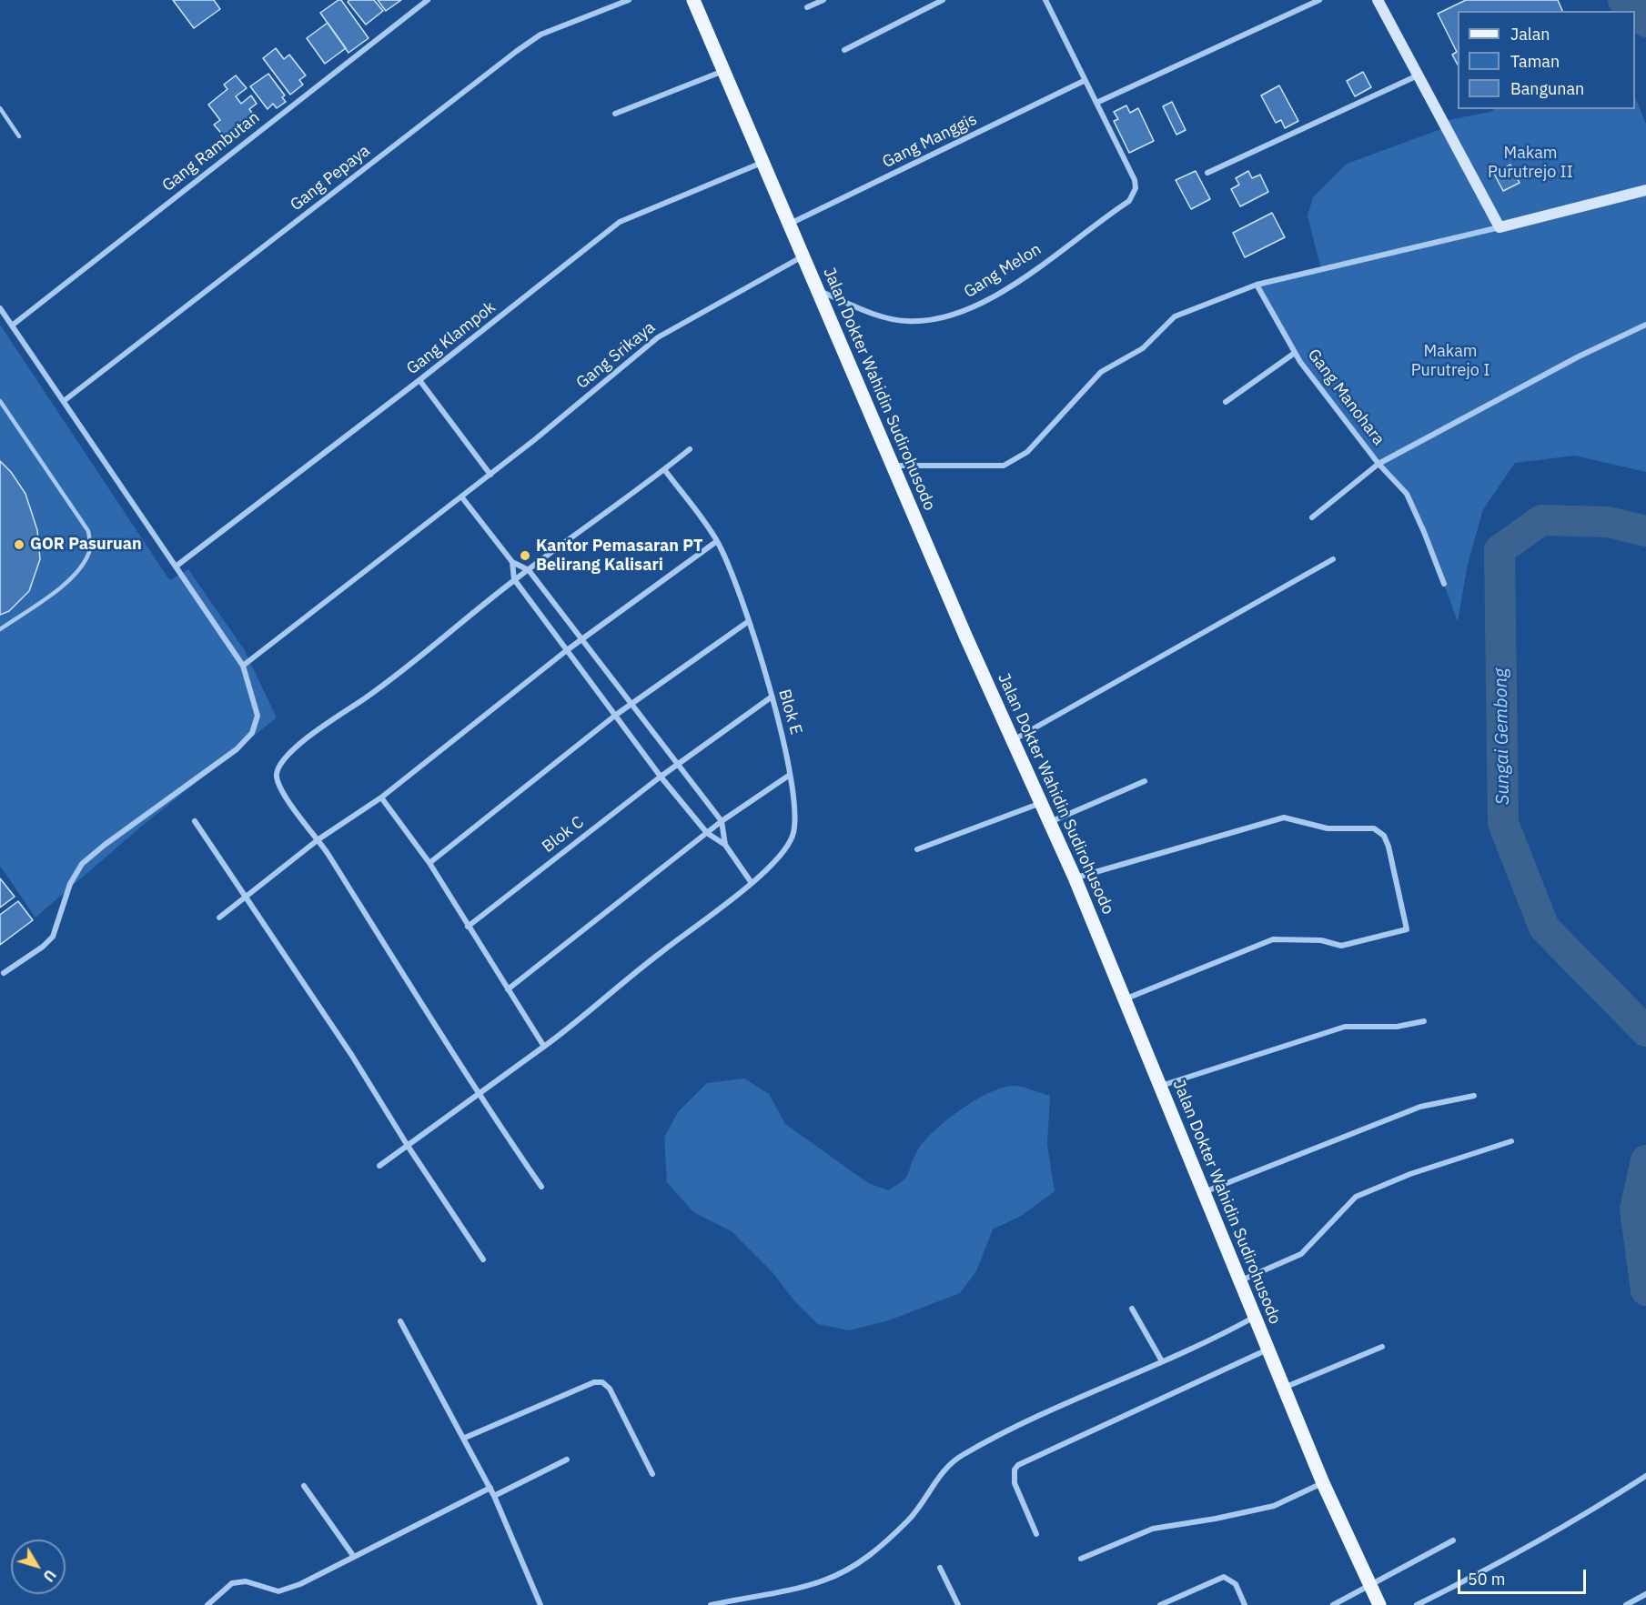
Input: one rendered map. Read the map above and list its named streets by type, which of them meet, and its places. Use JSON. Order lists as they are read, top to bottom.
{
  "streets": {
    "main road": ["Jalan Dokter Wahidin Sudirohusodo"],
    "street": [
      "Gang Manggis",
      "Gang Rambutan",
      "Gang Pepaya",
      "Gang Melon",
      "Gang Klampok",
      "Gang Srikaya",
      "Gang Manohara",
      "Blok E",
      "Blok C"
    ]
  },
  "crossings": [
    ["Gang Manggis", "Jalan Dokter Wahidin Sudirohusodo"],
    ["Gang Melon", "Jalan Dokter Wahidin Sudirohusodo"],
    ["Gang Klampok", "Jalan Dokter Wahidin Sudirohusodo"],
    ["Gang Srikaya", "Jalan Dokter Wahidin Sudirohusodo"],
    ["Blok E", "Blok C"]
  ],
  "water": ["Sungai Gembong"],
  "parks": ["Makam Purutrejo II", "Makam Purutrejo I"],
  "places": ["GOR Pasuruan", "Kantor Pemasaran PT Belirang Kalisari"],
  "legend": ["Jalan", "Taman", "Bangunan"],
  "scale_bar": "50 m",
  "north": "bottom right"
}
